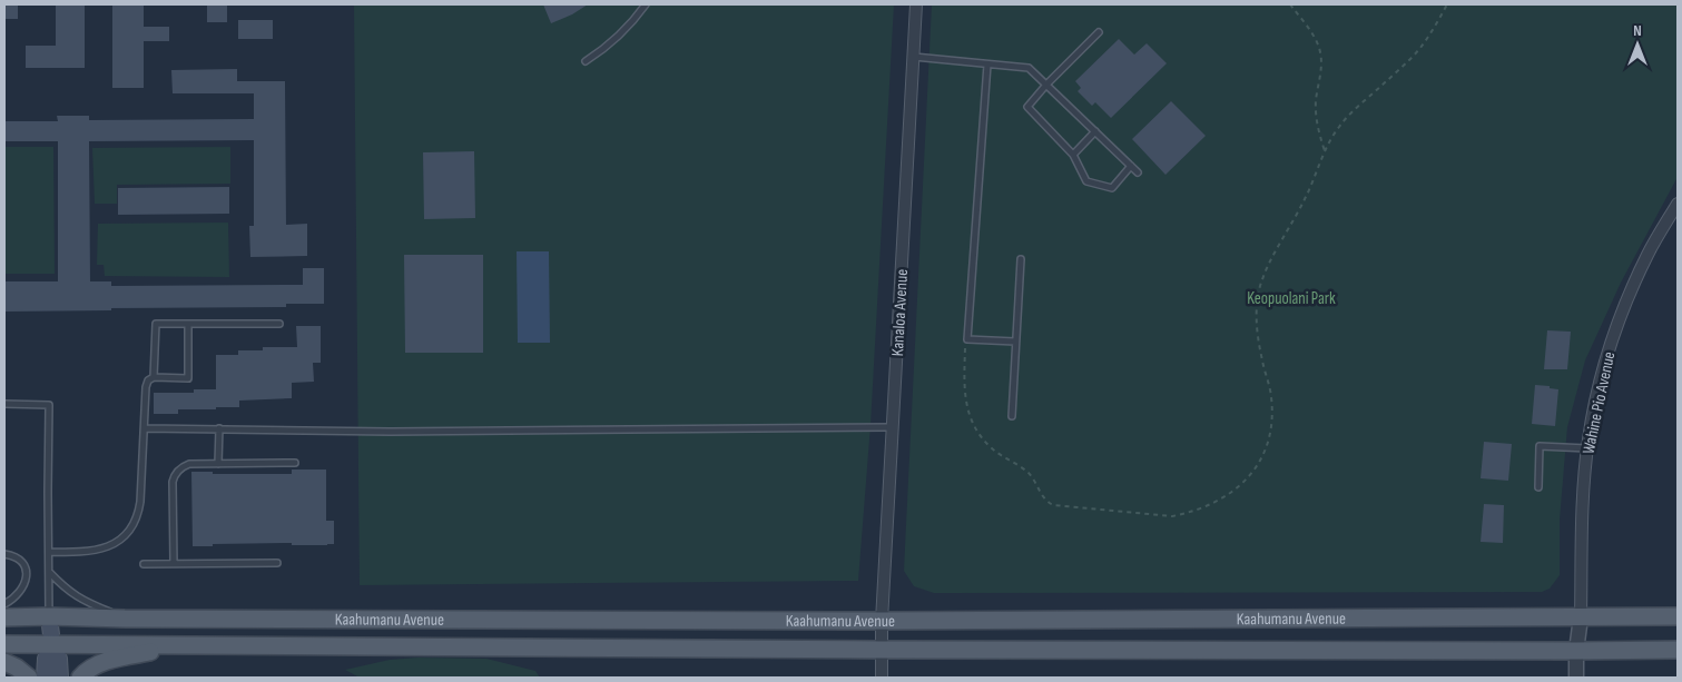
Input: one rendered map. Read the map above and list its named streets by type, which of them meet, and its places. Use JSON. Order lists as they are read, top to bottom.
{
  "streets": {
    "main road": ["Kaahumanu Avenue"],
    "street": ["Kanaloa Avenue", "Wahine Pio Avenue"]
  },
  "crossings": [
    ["Kanaloa Avenue", "Kaahumanu Avenue"],
    ["Wahine Pio Avenue", "Kaahumanu Avenue"]
  ],
  "parks": ["Keopuolani Park"],
  "north": "top"
}
